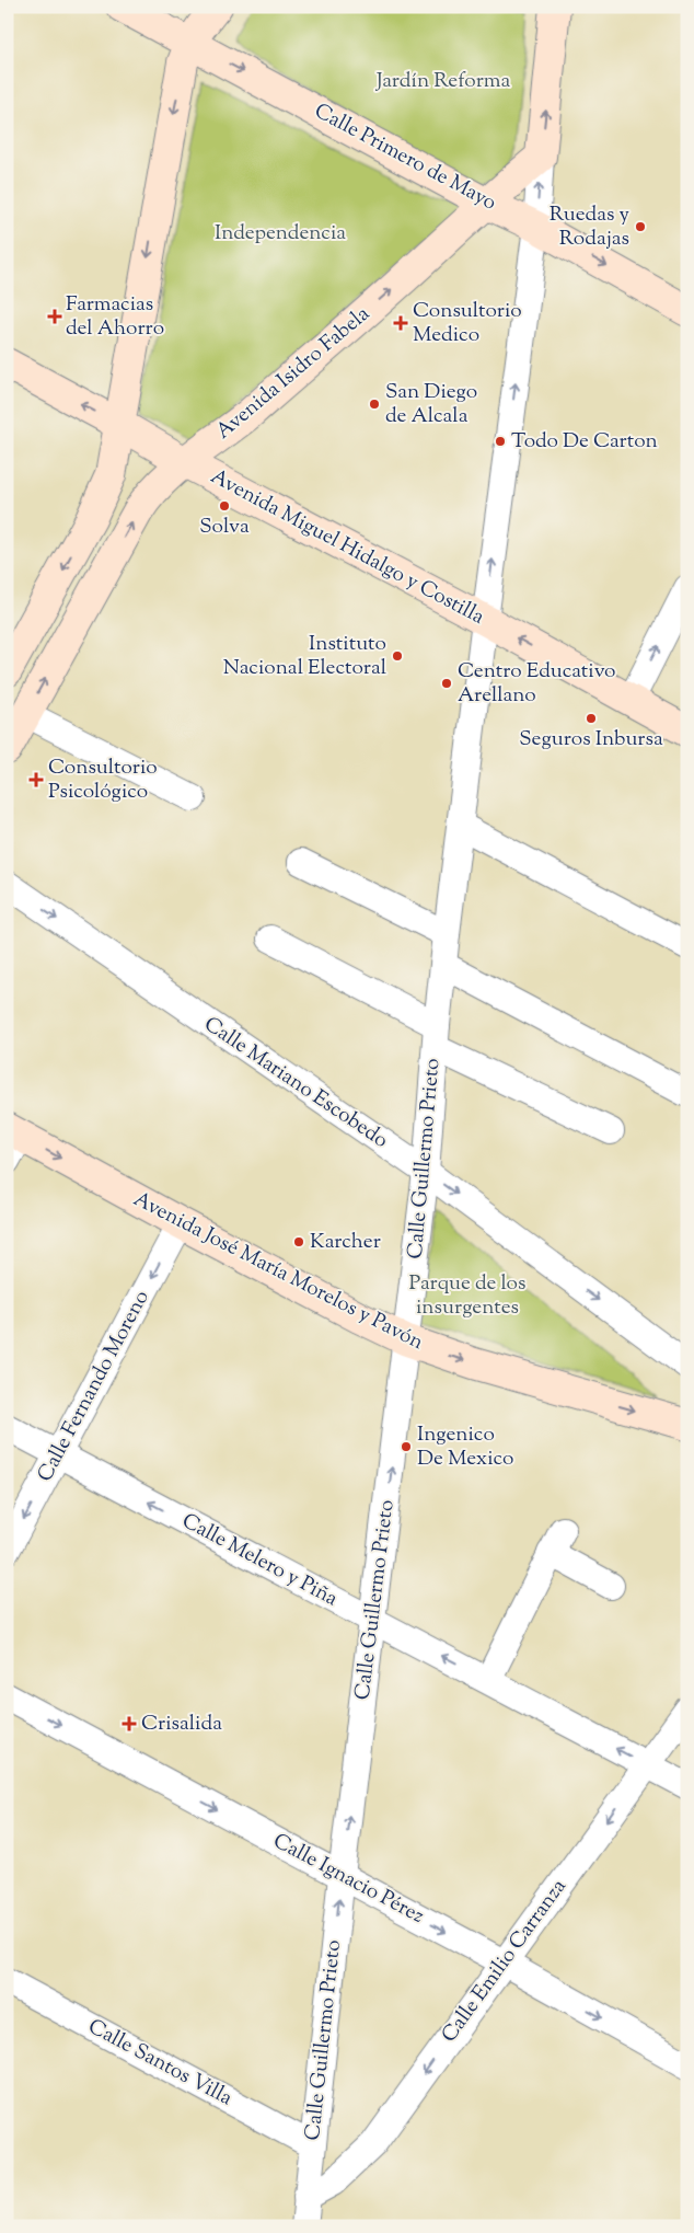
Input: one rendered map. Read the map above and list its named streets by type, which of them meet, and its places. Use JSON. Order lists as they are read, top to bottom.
{
  "streets": {
    "main road": [
      "Calle Primero de Mayo",
      "Avenida Isidro Fabela",
      "Avenida Miguel Hidalgo y Costilla",
      "Avenida José María Morelos y Pavón"
    ],
    "street": [
      "Calle Mariano Escobedo",
      "Calle Guillermo Prieto",
      "Calle Fernando Moreno",
      "Calle Melero y Piña",
      "Calle Ignacio Pérez",
      "Calle Emilio Carranza",
      "Calle Santos Villa"
    ]
  },
  "crossings": [
    ["Calle Primero de Mayo", "Avenida Isidro Fabela"],
    ["Calle Primero de Mayo", "Calle Guillermo Prieto"],
    ["Avenida Isidro Fabela", "Avenida Miguel Hidalgo y Costilla"],
    ["Avenida Isidro Fabela", "Calle Guillermo Prieto"],
    ["Avenida Miguel Hidalgo y Costilla", "Calle Guillermo Prieto"],
    ["Calle Mariano Escobedo", "Calle Guillermo Prieto"],
    ["Calle Guillermo Prieto", "Avenida José María Morelos y Pavón"],
    ["Calle Guillermo Prieto", "Calle Melero y Piña"],
    ["Calle Guillermo Prieto", "Calle Ignacio Pérez"],
    ["Calle Guillermo Prieto", "Calle Emilio Carranza"],
    ["Calle Guillermo Prieto", "Calle Santos Villa"],
    ["Avenida José María Morelos y Pavón", "Calle Fernando Moreno"],
    ["Calle Fernando Moreno", "Calle Melero y Piña"],
    ["Calle Melero y Piña", "Calle Emilio Carranza"],
    ["Calle Ignacio Pérez", "Calle Emilio Carranza"]
  ],
  "one_way": [
    "Calle Primero de Mayo",
    "Avenida Miguel Hidalgo y Costilla",
    "Calle Guillermo Prieto",
    "Avenida José María Morelos y Pavón",
    "Calle Fernando Moreno",
    "Calle Melero y Piña",
    "Calle Ignacio Pérez",
    "Calle Emilio Carranza"
  ],
  "parks": ["Jardín Reforma", "Independencia", "Parque de los insurgentes"],
  "places": {
    "other": [
      "Ruedas y Rodajas",
      "San Diego de Alcala",
      "Todo De Carton",
      "Solva",
      "Instituto Nacional Electoral",
      "Centro Educativo Arellano",
      "Seguros Inbursa",
      "Karcher",
      "Ingenico De Mexico"
    ],
    "health": [
      "Farmacias del Ahorro",
      "Consultorio Medico",
      "Consultorio Psicológico",
      "Crisalida"
    ]
  }
}
